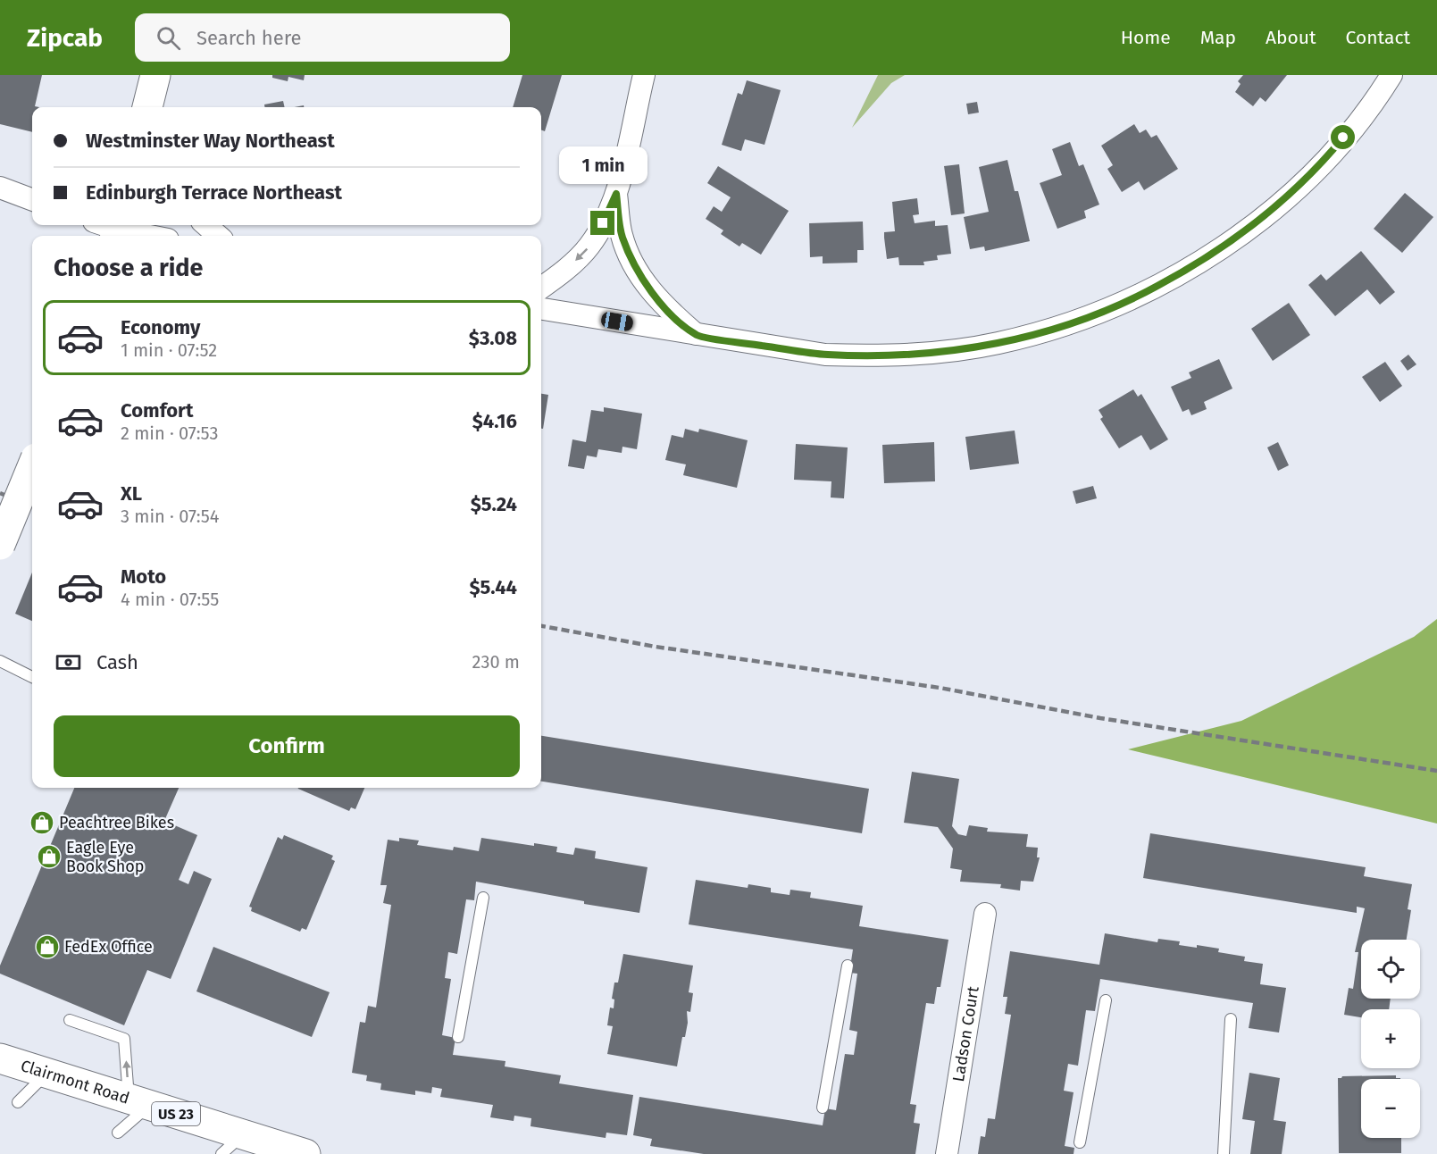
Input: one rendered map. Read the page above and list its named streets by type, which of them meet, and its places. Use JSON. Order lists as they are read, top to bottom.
{
  "streets": {
    "main road": ["Clairmont Road", "US 23"],
    "street": ["Ladson Court"]
  },
  "places": {
    "shop": ["Peachtree Bikes", "Eagle Eye Book Shop", "FedEx Office"]
  },
  "page": {
    "header": "Zipcab",
    "search": "Search here",
    "nav": [
      "Home",
      "Map",
      "About",
      "Contact"
    ],
    "banner": ["Westminster Way Northeast", "Edinburgh Terrace Northeast"],
    "bubble": "1 min",
    "heading": "Choose a ride",
    "list": [
      {
        "name": "Economy",
        "note": "1 min · 07:52",
        "value": "$3.08"
      },
      {
        "name": "Comfort",
        "note": "2 min · 07:53",
        "value": "$4.16"
      },
      {
        "name": "XL",
        "note": "3 min · 07:54",
        "value": "$5.24"
      },
      {
        "name": "Moto",
        "note": "4 min · 07:55",
        "value": "$5.44"
      }
    ],
    "pay": ["Cash", "230 m"],
    "buttons": "Confirm",
    "map_buttons": ["+", "−"]
  }
}
